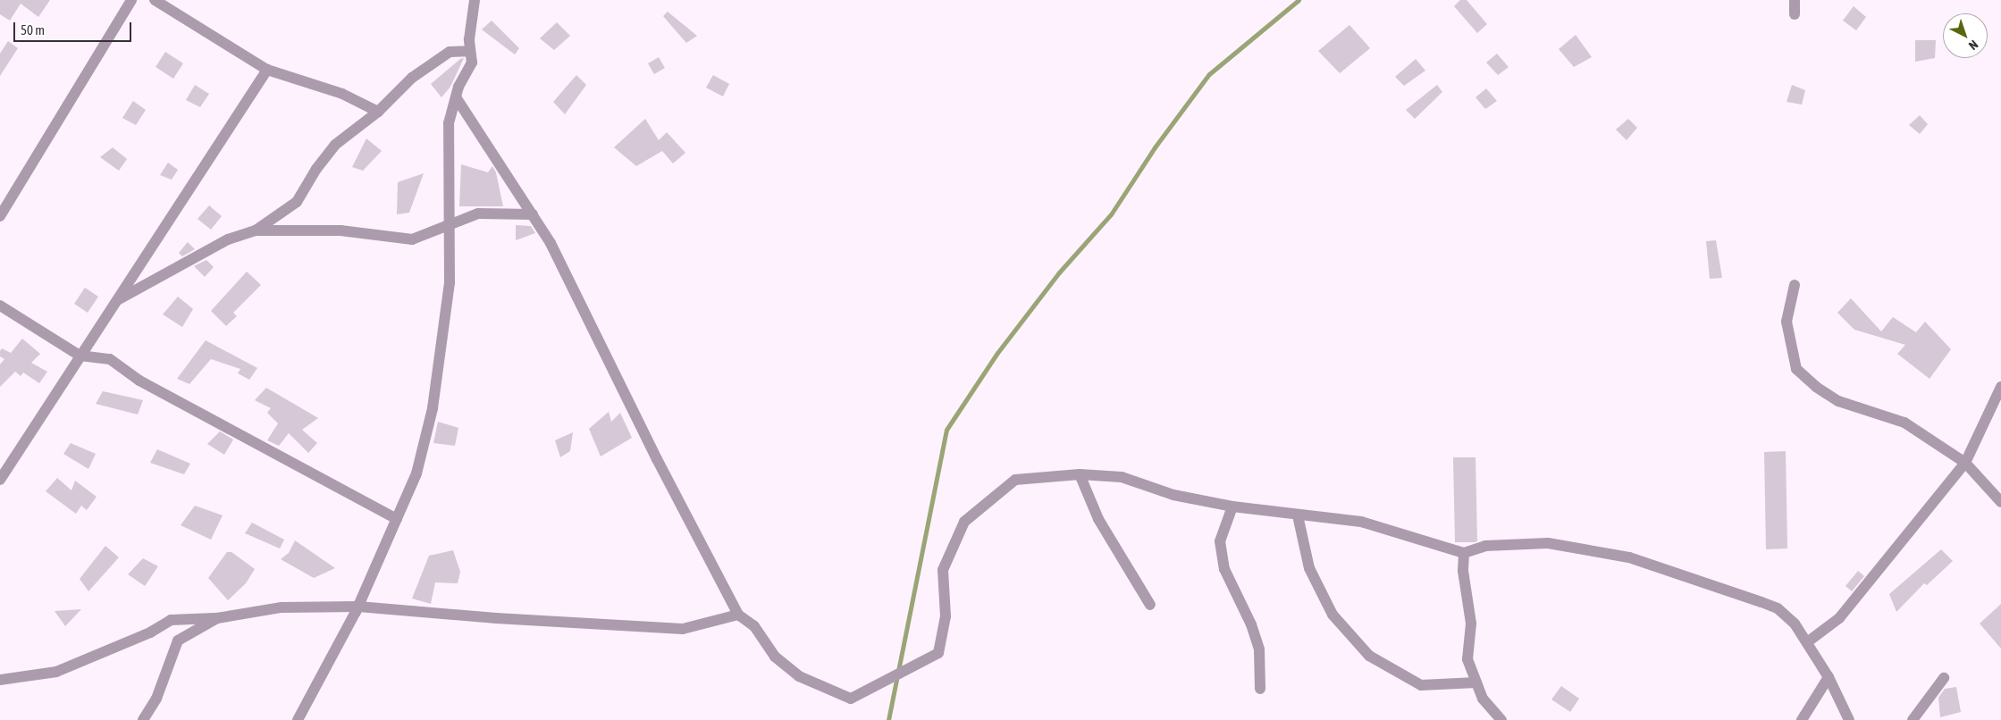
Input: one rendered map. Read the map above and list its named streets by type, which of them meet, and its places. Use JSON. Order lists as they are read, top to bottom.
{
  "scale_bar": "50 m",
  "north": "bottom right"
}
